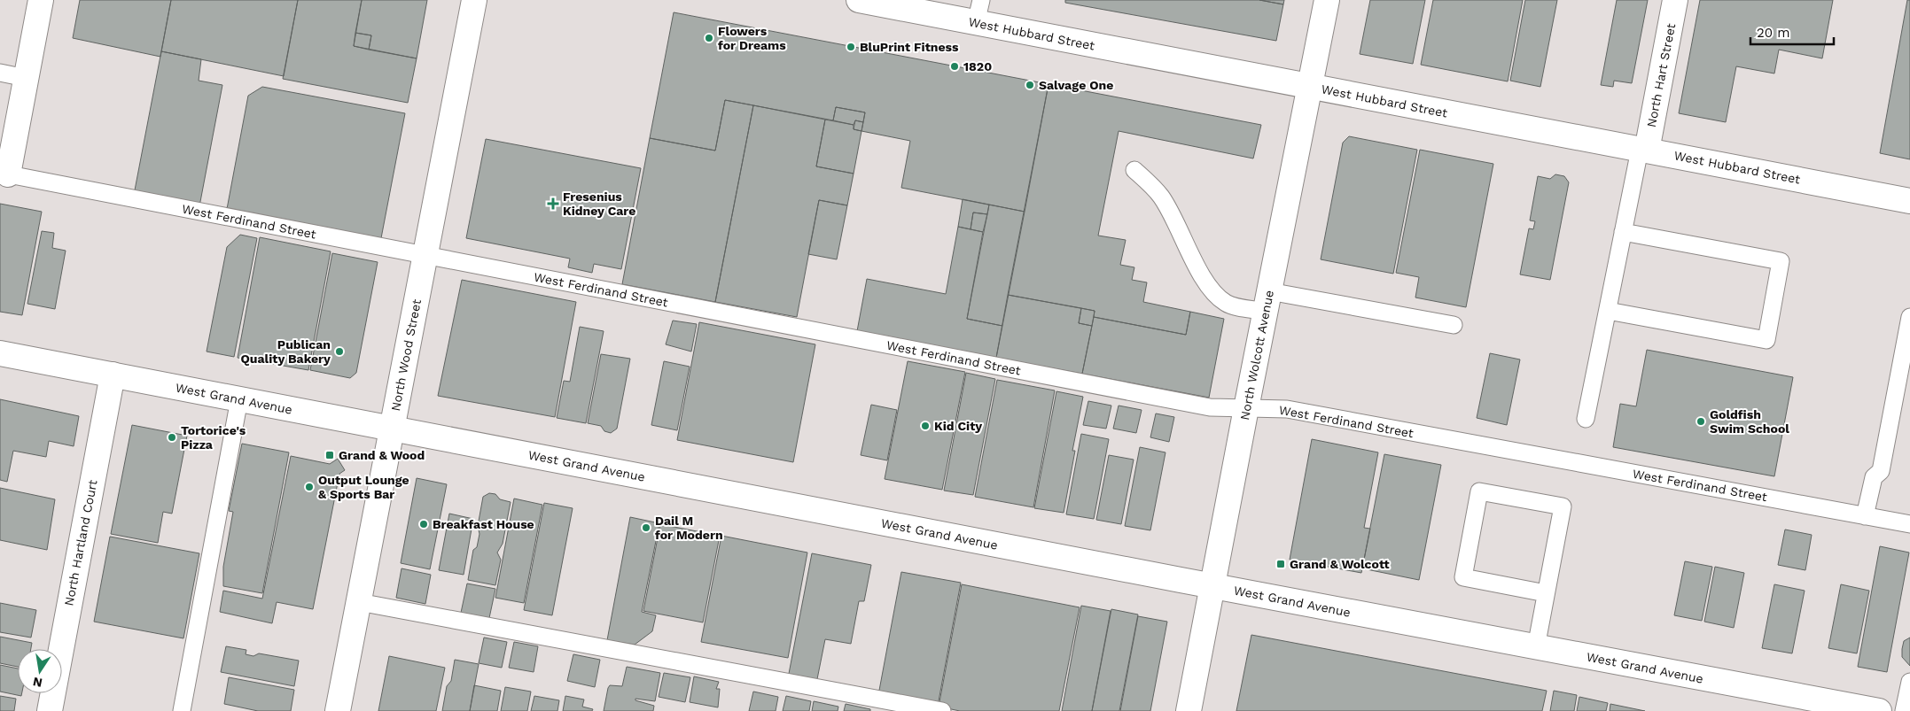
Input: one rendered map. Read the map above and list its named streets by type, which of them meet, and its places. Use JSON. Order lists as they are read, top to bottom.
{
  "streets": {
    "street": [
      "West Hubbard Street",
      "North Hart Street",
      "North Wood Street",
      "North Wolcott Avenue",
      "West Grand Avenue",
      "North Hartland Court"
    ],
    "lane": ["West Ferdinand Street"]
  },
  "crossings": [
    ["West Hubbard Street", "North Hart Street"],
    ["West Hubbard Street", "North Wolcott Avenue"],
    ["West Ferdinand Street", "North Wood Street"],
    ["West Ferdinand Street", "North Wolcott Avenue"],
    ["North Wood Street", "West Grand Avenue"],
    ["North Wolcott Avenue", "West Grand Avenue"],
    ["West Grand Avenue", "North Hartland Court"]
  ],
  "places": {
    "other": [
      "Flowers for Dreams",
      "BluPrint Fitness",
      "1820",
      "Salvage One",
      "Publican Quality Bakery",
      "Goldfish Swim School",
      "Kid City",
      "Tortorice's Pizza",
      "Output Lounge & Sports Bar",
      "Breakfast House",
      "Dail M for Modern"
    ],
    "health": ["Fresenius Kidney Care"],
    "transit": ["Grand & Wood", "Grand & Wolcott"]
  },
  "scale_bar": "20 m",
  "north": "bottom"
}
